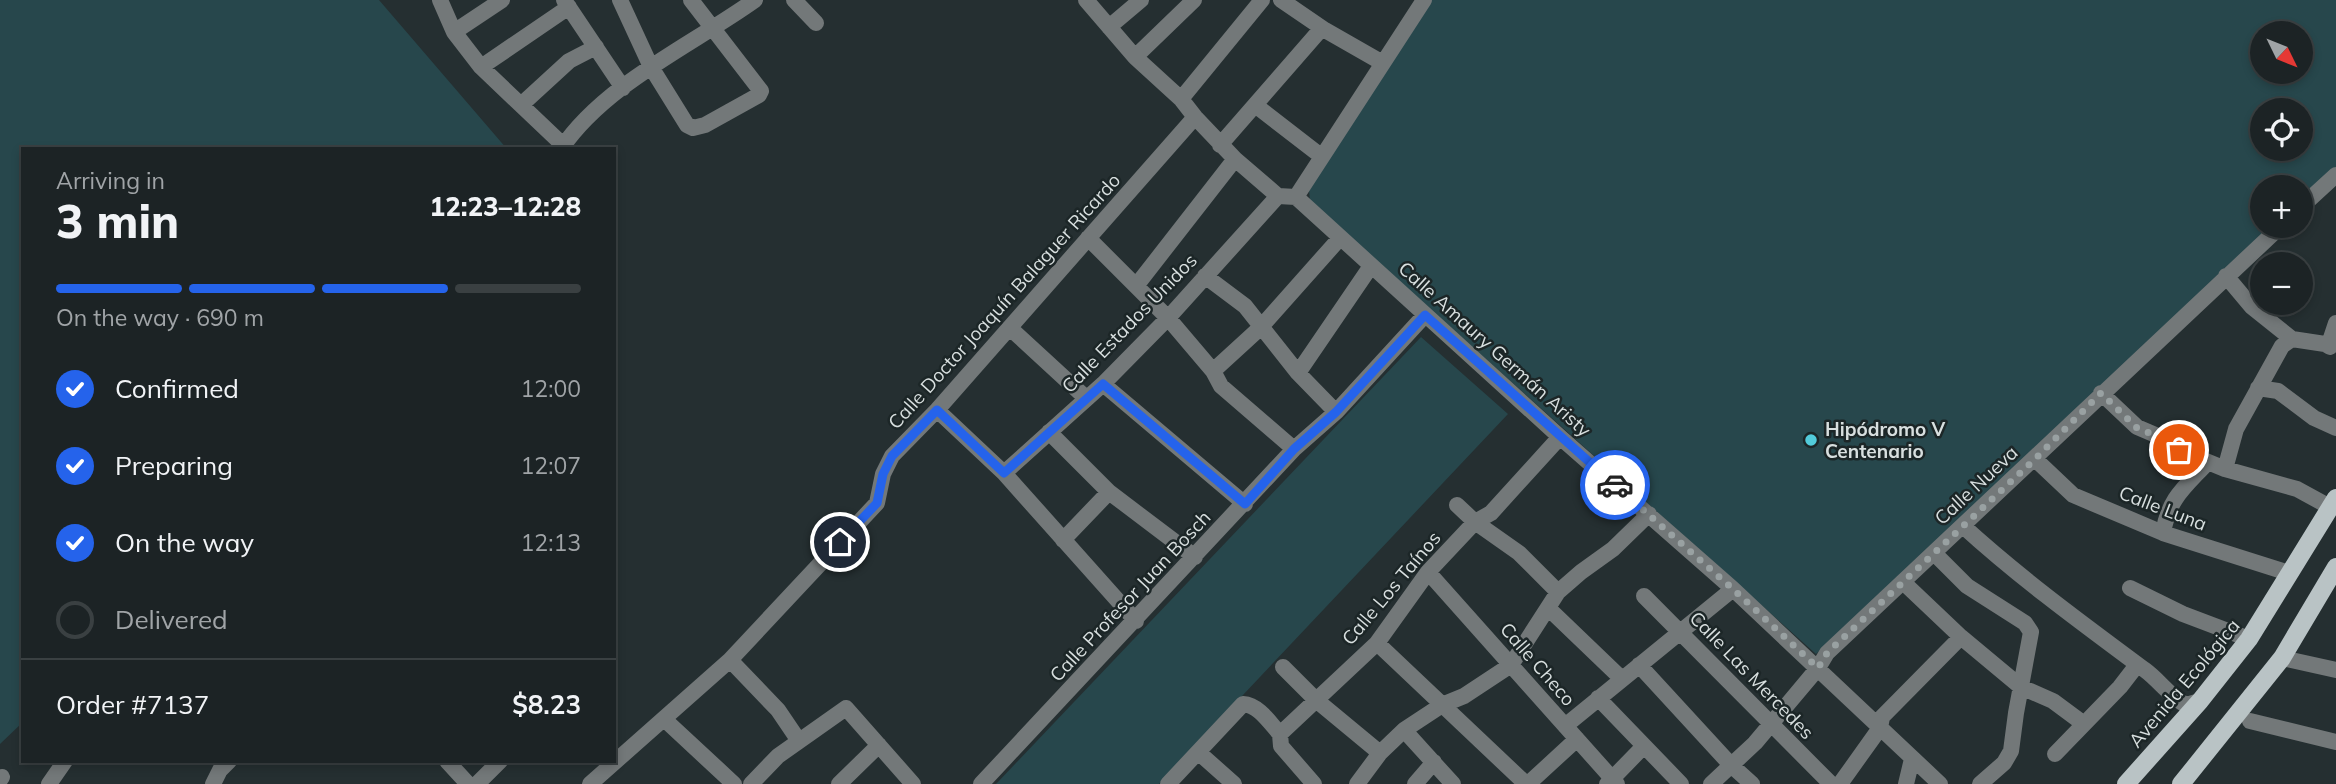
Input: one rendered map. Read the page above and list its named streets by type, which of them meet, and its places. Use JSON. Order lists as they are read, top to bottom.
{
  "streets": {
    "main road": ["Avenida Ecológica"],
    "street": [
      "Calle Doctor Joaquín Balaguer Ricardo",
      "Calle Estados Unidos",
      "Calle Amaury Germán Aristy",
      "Calle Nueva",
      "Calle Luna",
      "Calle Los Taínos",
      "Calle Profesor Juan Bosch",
      "Calle Checo",
      "Calle Las Mercedes"
    ]
  },
  "crossings": [
    ["Calle Amaury Germán Aristy", "Calle Nueva"],
    ["Calle Amaury Germán Aristy", "Calle Los Taínos"],
    ["Calle Amaury Germán Aristy", "Calle Profesor Juan Bosch"],
    ["Calle Nueva", "Calle Luna"],
    ["Calle Nueva", "Calle Las Mercedes"],
    ["Calle Luna", "Avenida Ecológica"],
    ["Calle Los Taínos", "Calle Checo"]
  ],
  "places": ["Hipódromo V Centenario"],
  "north": "bottom right",
  "page": {
    "map_buttons": ["+", "−"],
    "heading": ["3 min", "Arriving in", "12:23–12:28"],
    "panel": ["Order #7137", "$8.23"],
    "bar": "On the way · 690 m",
    "list": [
      ["Confirmed", "12:00"],
      ["Preparing", "12:07"],
      ["On the way", "12:13"],
      "Delivered"
    ]
  }
}
